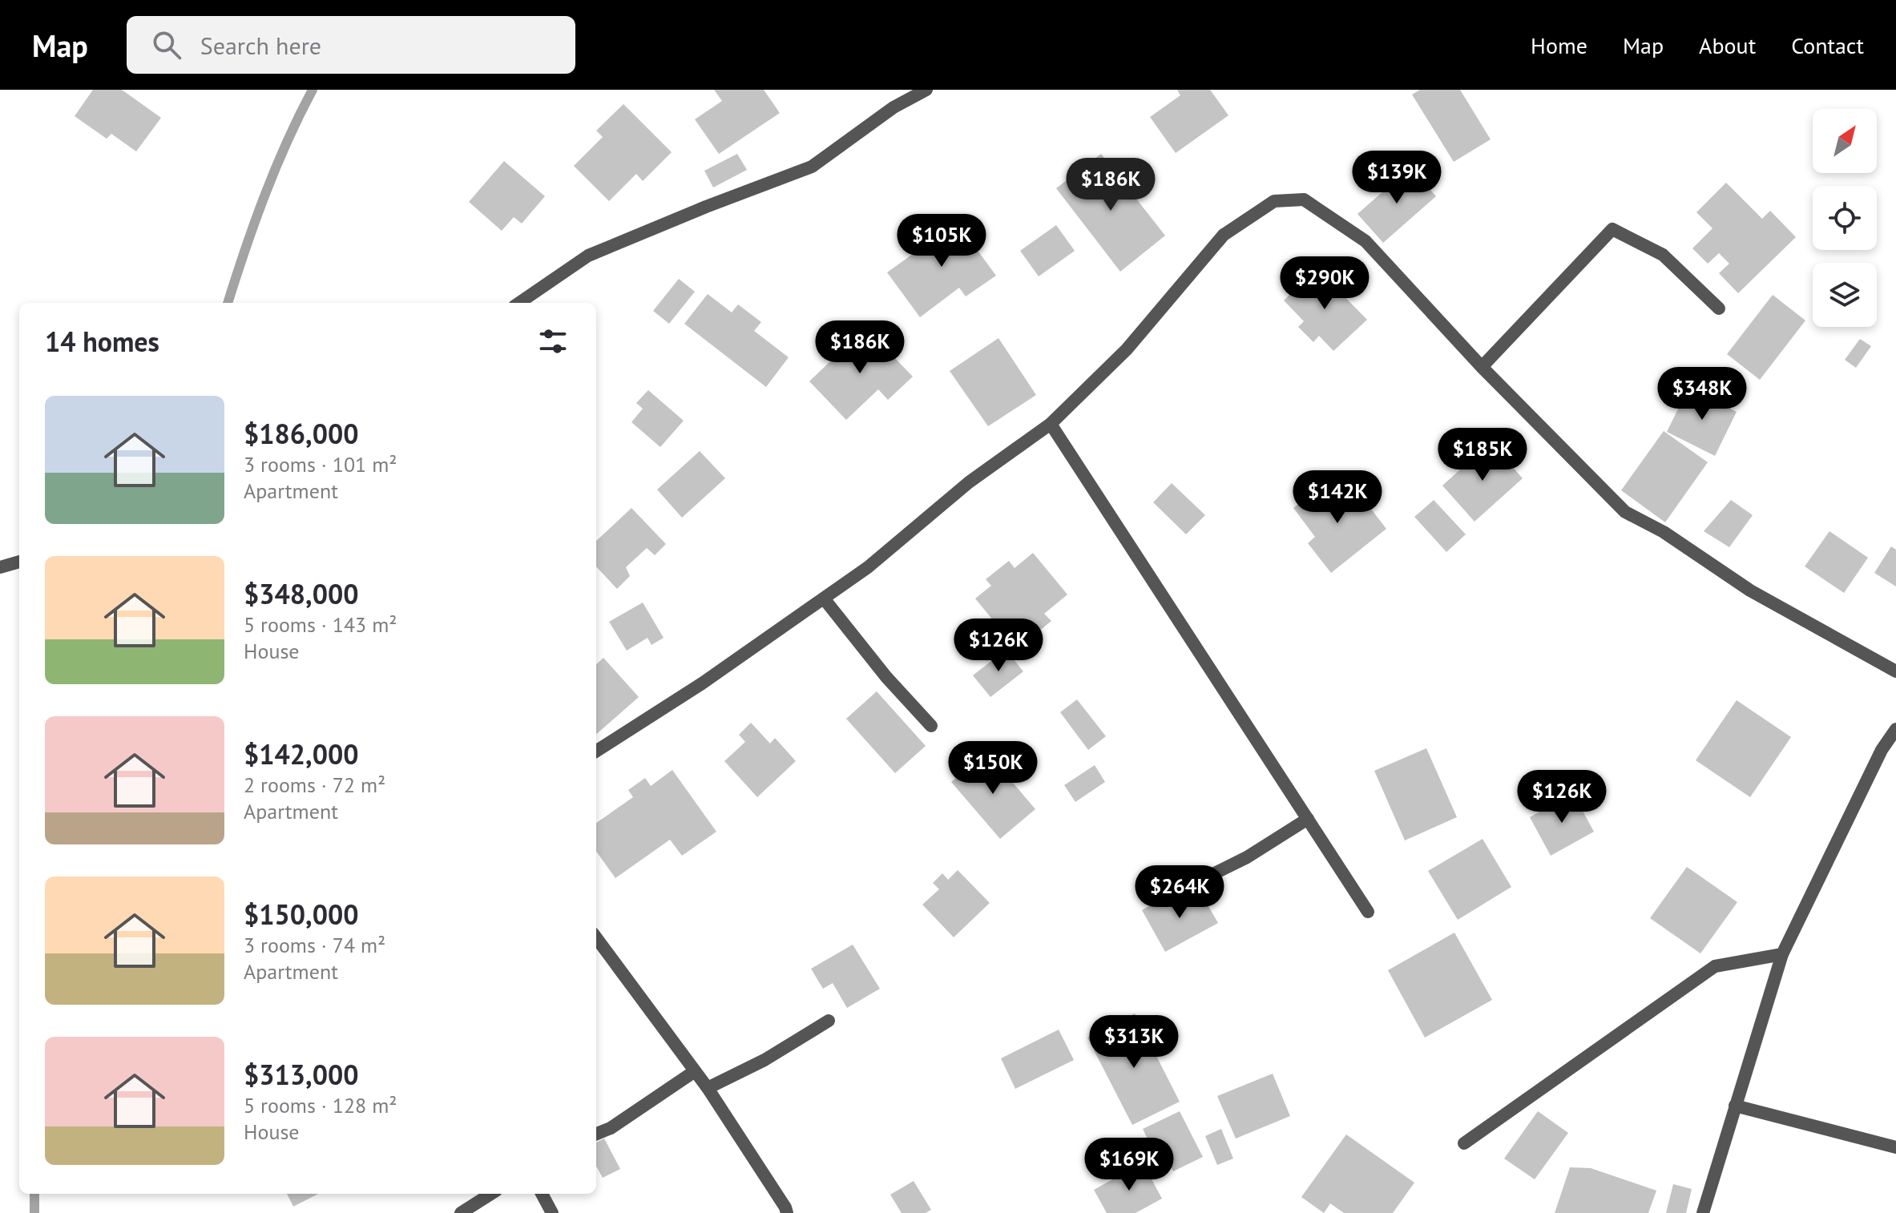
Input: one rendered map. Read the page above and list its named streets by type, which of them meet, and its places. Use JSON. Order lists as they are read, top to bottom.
{
  "north": "top right",
  "page": {
    "header": "Map",
    "search": "Search here",
    "nav": [
      "Home",
      "Map",
      "About",
      "Contact"
    ],
    "price": [
      "$139K",
      "$186K",
      "$105K",
      "$290K",
      "$186K",
      "$348K",
      "$185K",
      "$142K",
      "$126K",
      "$150K",
      "$126K",
      "$264K",
      "$313K",
      "$169K"
    ],
    "heading": "14 homes",
    "list": [
      {
        "name": "$186,000",
        "note": "3 rooms · 101 m² · Apartment"
      },
      {
        "name": "$348,000",
        "note": "5 rooms · 143 m² · House"
      },
      {
        "name": "$142,000",
        "note": "2 rooms · 72 m² · Apartment"
      },
      {
        "name": "$150,000",
        "note": "3 rooms · 74 m² · Apartment"
      },
      {
        "name": "$313,000",
        "note": "5 rooms · 128 m² · House"
      }
    ]
  }
}
